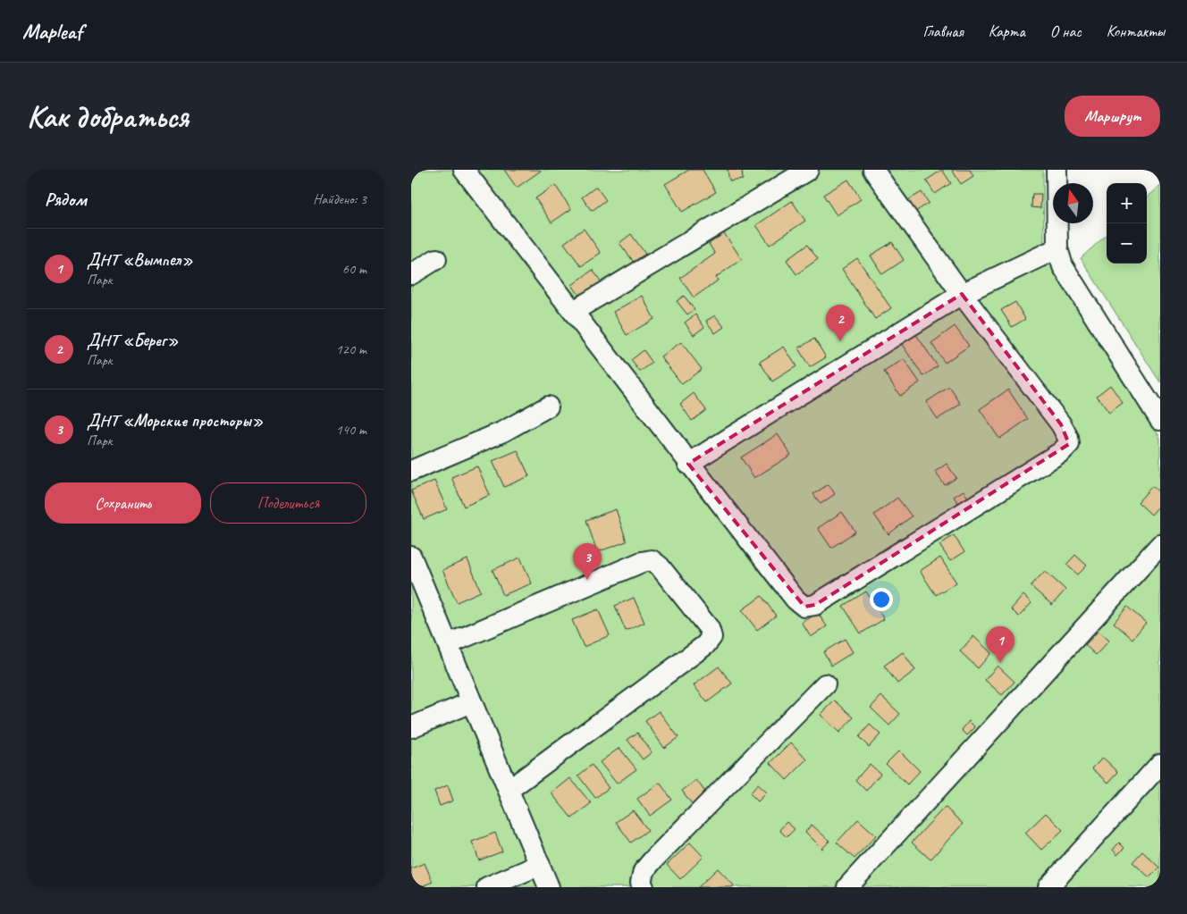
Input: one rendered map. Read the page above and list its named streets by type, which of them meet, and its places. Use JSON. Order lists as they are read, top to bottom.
{
  "north": "top",
  "page": {
    "header": "Mapleaf",
    "nav": [
      "Главная",
      "Карта",
      "О нас",
      "Контакты"
    ],
    "buttons": [
      "Маршрут",
      ["Сохранить", "Поделиться"]
    ],
    "title": "Как добраться",
    "heading": ["Рядом", "Найдено: 3"],
    "map_buttons": ["+", "−"],
    "list": [
      {
        "mark": "1",
        "name": "ДНТ «Вымпел»",
        "note": "Парк",
        "value": "60 m"
      },
      {
        "mark": "2",
        "name": "ДНТ «Берег»",
        "note": "Парк",
        "value": "120 m"
      },
      {
        "mark": "3",
        "name": "ДНТ «Морские просторы»",
        "note": "Парк",
        "value": "140 m"
      }
    ],
    "pins": ["2", "3", "1"]
  }
}
